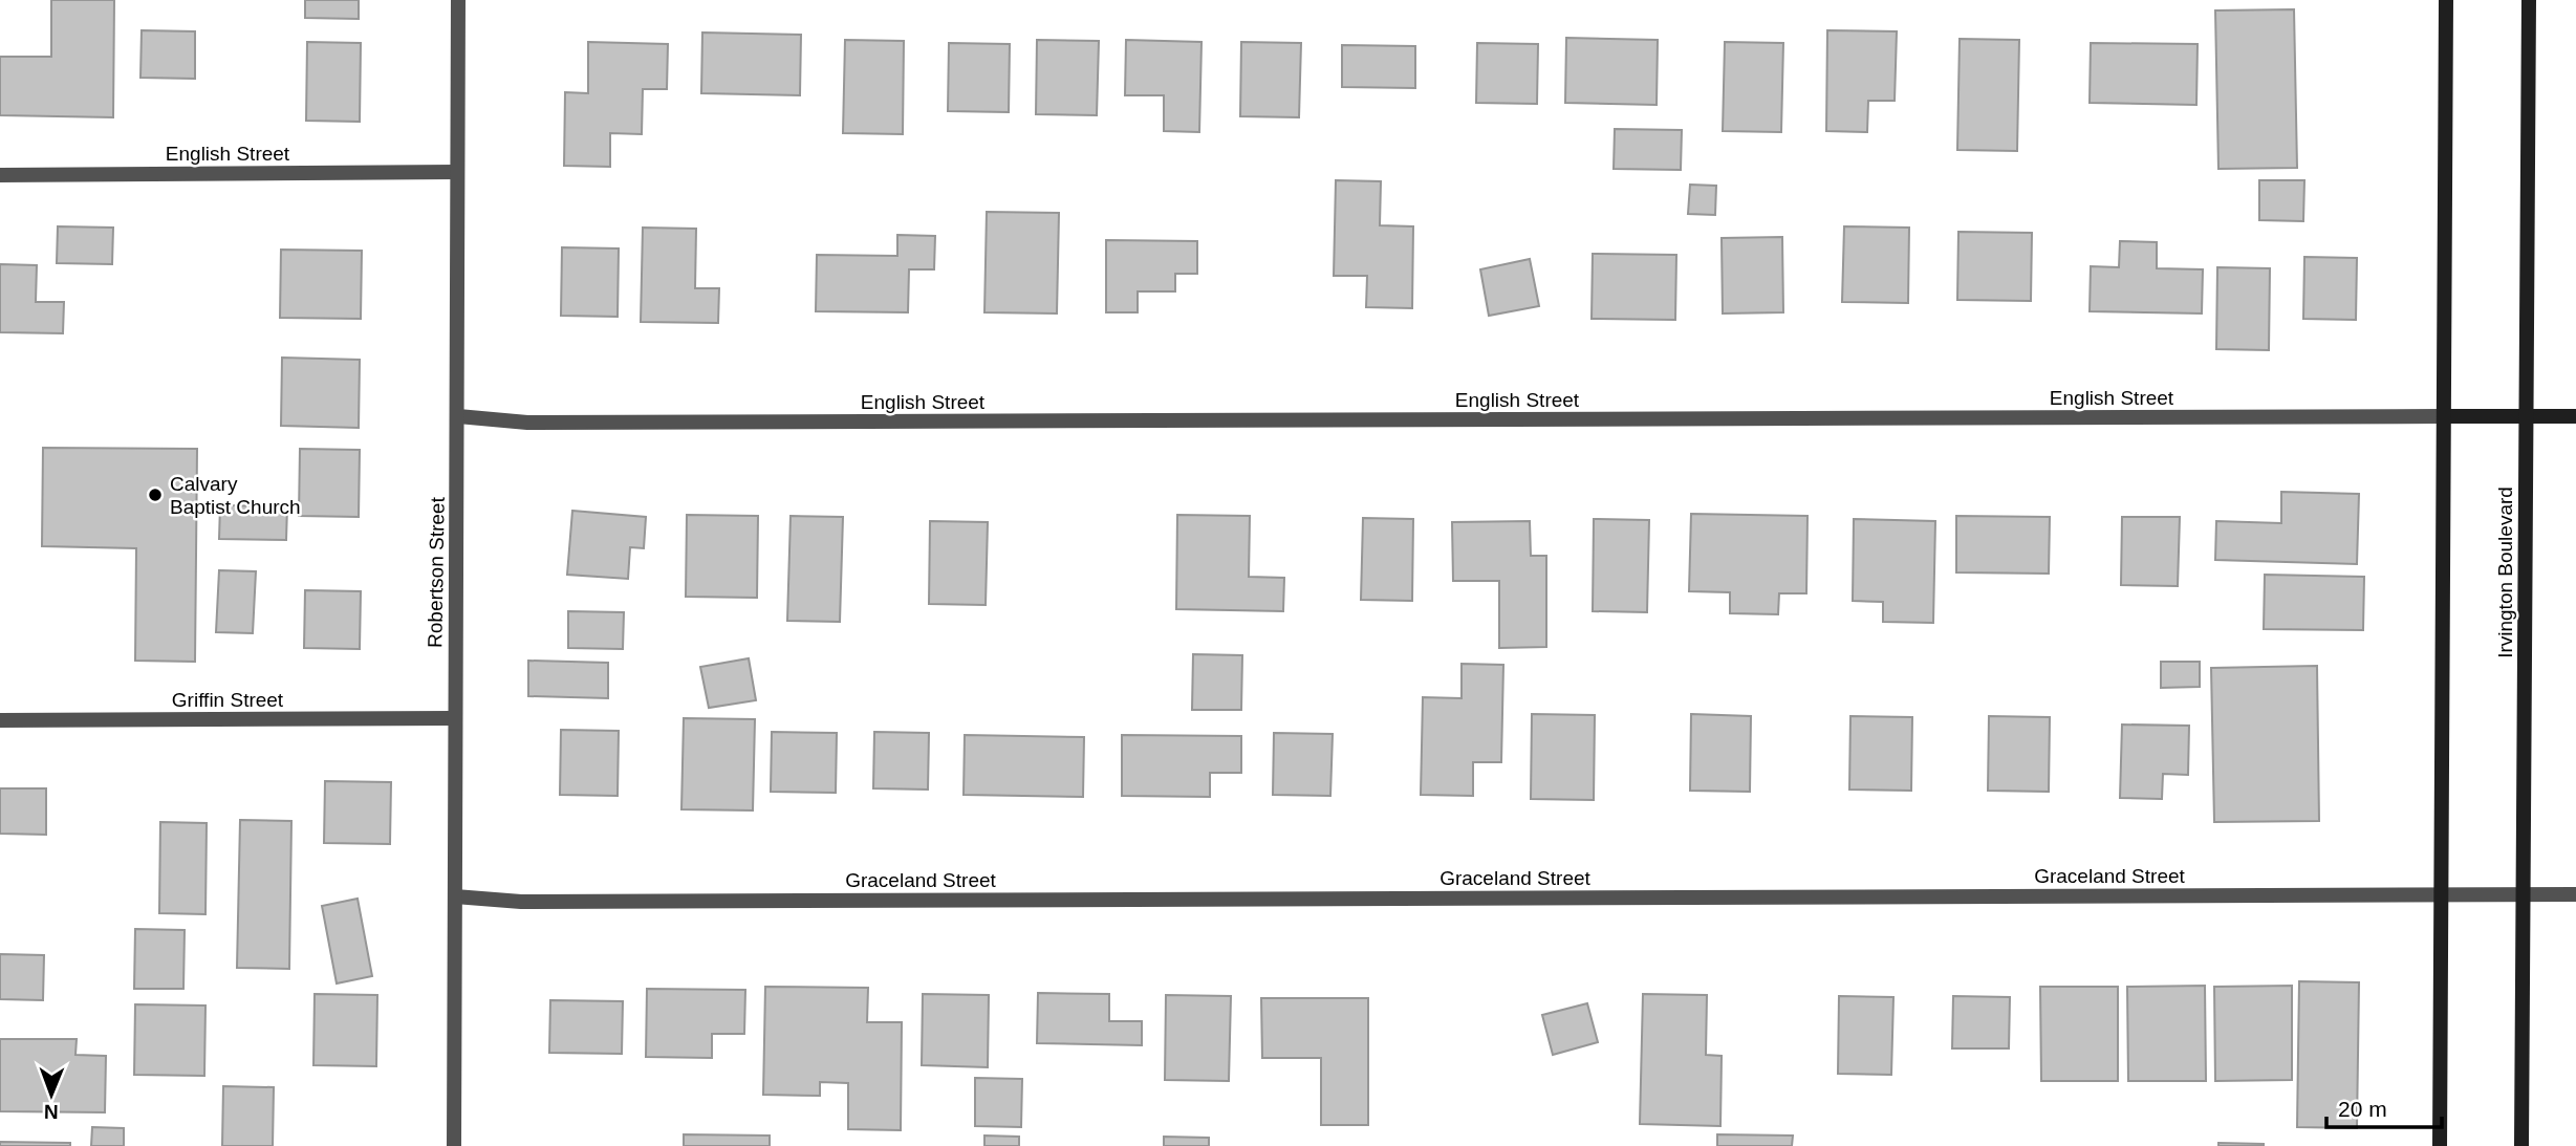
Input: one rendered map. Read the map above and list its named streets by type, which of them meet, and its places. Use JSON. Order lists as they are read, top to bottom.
{
  "streets": {
    "main road": ["English Street", "Irvington Boulevard"],
    "street": ["Robertson Street", "Griffin Street", "Graceland Street"]
  },
  "crossings": [
    ["English Street", "Robertson Street"],
    ["English Street", "Irvington Boulevard"],
    ["Robertson Street", "Griffin Street"],
    ["Robertson Street", "Graceland Street"],
    ["Irvington Boulevard", "Graceland Street"]
  ],
  "places": ["Calvary Baptist Church"],
  "scale_bar": "20 m",
  "north": "bottom"
}
